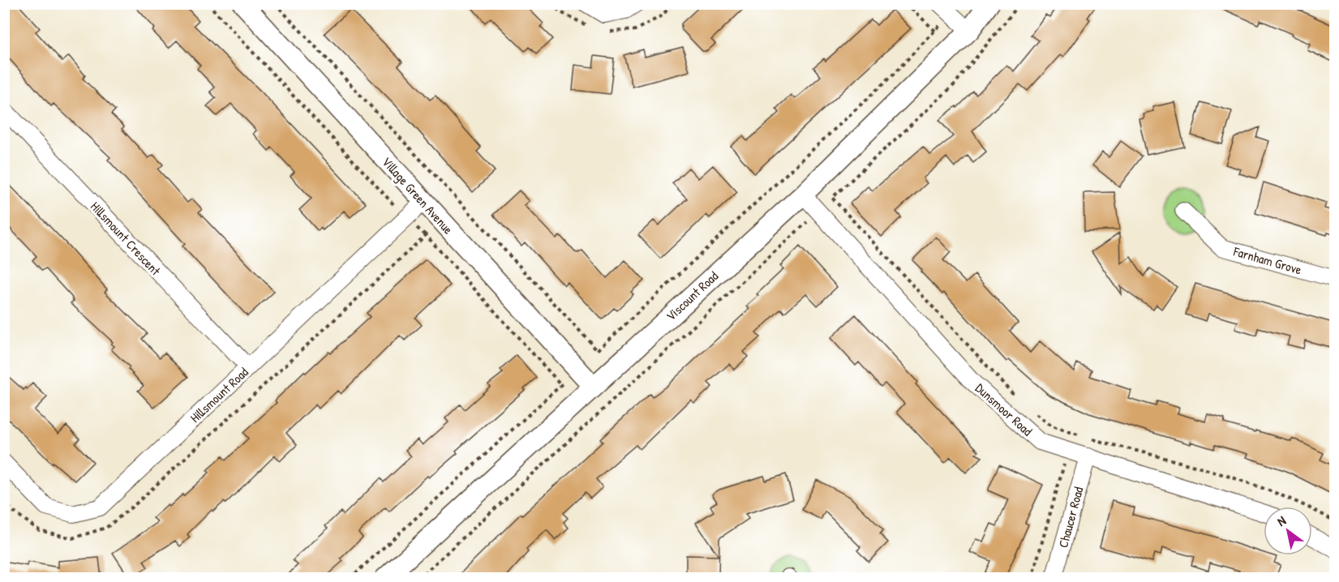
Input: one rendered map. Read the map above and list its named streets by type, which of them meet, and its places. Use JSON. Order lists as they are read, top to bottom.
{
  "streets": {
    "street": [
      "Village Green Avenue",
      "Hillsmount Crescent",
      "Farnham Grove",
      "Viscount Road",
      "Hillsmount Road",
      "Dunsmoor Road",
      "Chaucer Road"
    ]
  },
  "crossings": [
    ["Village Green Avenue", "Viscount Road"],
    ["Village Green Avenue", "Hillsmount Road"],
    ["Hillsmount Crescent", "Hillsmount Road"],
    ["Viscount Road", "Dunsmoor Road"],
    ["Dunsmoor Road", "Chaucer Road"]
  ],
  "north": "top left"
}
